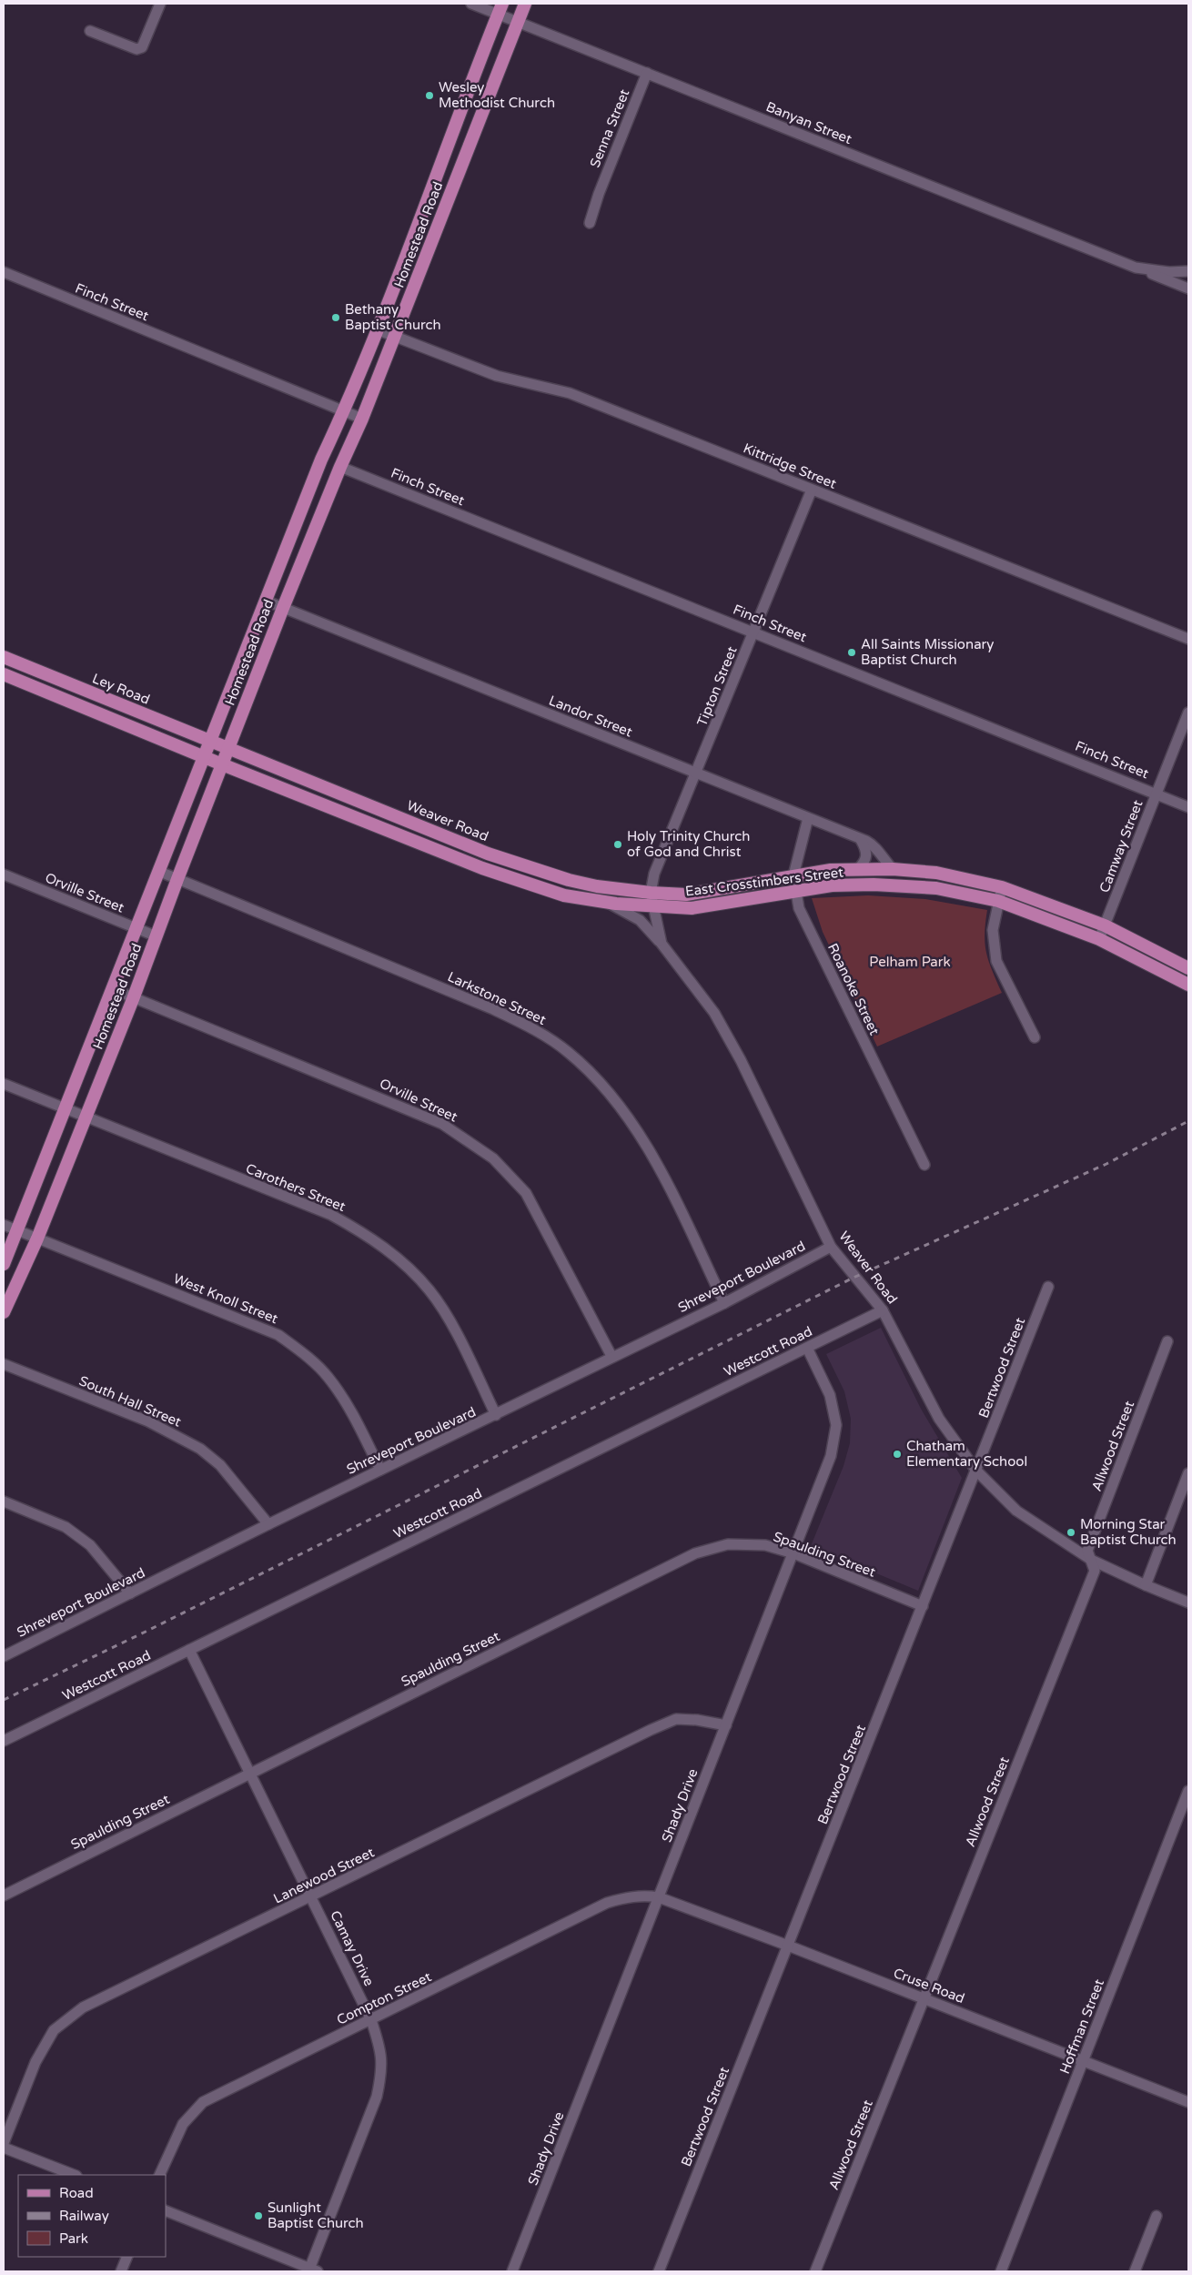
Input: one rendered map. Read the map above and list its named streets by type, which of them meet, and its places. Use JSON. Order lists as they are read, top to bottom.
{
  "streets": {
    "main road": [
      "Homestead Road",
      "Ley Road",
      "Weaver Road",
      "East Crosstimbers Street"
    ],
    "street": [
      "Banyan Street",
      "Senna Street",
      "Finch Street",
      "Kittridge Street",
      "Tipton Street",
      "Landor Street",
      "Camway Street",
      "Orville Street",
      "Roanoke Street",
      "Larkstone Street",
      "Carothers Street",
      "Shreveport Boulevard",
      "West Knoll Street",
      "Westcott Road",
      "Bertwood Street",
      "South Hall Street",
      "Allwood Street",
      "Spaulding Street",
      "Shady Drive",
      "Lanewood Street",
      "Camay Drive",
      "Cruse Road",
      "Compton Street",
      "Hoffman Street"
    ]
  },
  "crossings": [
    ["Banyan Street", "Senna Street"],
    ["Banyan Street", "Homestead Road"],
    ["Homestead Road", "Finch Street"],
    ["Homestead Road", "Kittridge Street"],
    ["Homestead Road", "Ley Road"],
    ["Homestead Road", "Landor Street"],
    ["Homestead Road", "Weaver Road"],
    ["Homestead Road", "Orville Street"],
    ["Homestead Road", "Larkstone Street"],
    ["Homestead Road", "Carothers Street"],
    ["Homestead Road", "West Knoll Street"],
    ["Finch Street", "Tipton Street"],
    ["Finch Street", "Camway Street"],
    ["Kittridge Street", "Tipton Street"],
    ["Tipton Street", "Landor Street"],
    ["Tipton Street", "Weaver Road"],
    ["Tipton Street", "East Crosstimbers Street"],
    ["Ley Road", "Weaver Road"],
    ["Landor Street", "East Crosstimbers Street"],
    ["Landor Street", "Roanoke Street"],
    ["Weaver Road", "East Crosstimbers Street"],
    ["Weaver Road", "Shreveport Boulevard"],
    ["Weaver Road", "Westcott Road"],
    ["Weaver Road", "Bertwood Street"],
    ["Weaver Road", "Allwood Street"],
    ["Camway Street", "East Crosstimbers Street"],
    ["East Crosstimbers Street", "Roanoke Street"],
    ["Orville Street", "Shreveport Boulevard"],
    ["Larkstone Street", "Shreveport Boulevard"],
    ["Carothers Street", "Shreveport Boulevard"],
    ["Shreveport Boulevard", "West Knoll Street"],
    ["Shreveport Boulevard", "South Hall Street"],
    ["Westcott Road", "Shady Drive"],
    ["Westcott Road", "Camay Drive"],
    ["Bertwood Street", "Spaulding Street"],
    ["Bertwood Street", "Cruse Road"],
    ["Allwood Street", "Cruse Road"],
    ["Spaulding Street", "Shady Drive"],
    ["Spaulding Street", "Camay Drive"],
    ["Shady Drive", "Lanewood Street"],
    ["Shady Drive", "Cruse Road"],
    ["Shady Drive", "Compton Street"],
    ["Lanewood Street", "Camay Drive"],
    ["Camay Drive", "Compton Street"],
    ["Cruse Road", "Compton Street"],
    ["Cruse Road", "Hoffman Street"]
  ],
  "parks": ["Pelham Park"],
  "places": [
    "Wesley Methodist Church",
    "Bethany Baptist Church",
    "All Saints Missionary Baptist Church",
    "Holy Trinity Church of God and Christ",
    "Chatham Elementary School",
    "Morning Star Baptist Church",
    "Sunlight Baptist Church"
  ],
  "legend": ["Road", "Railway", "Park"]
}
